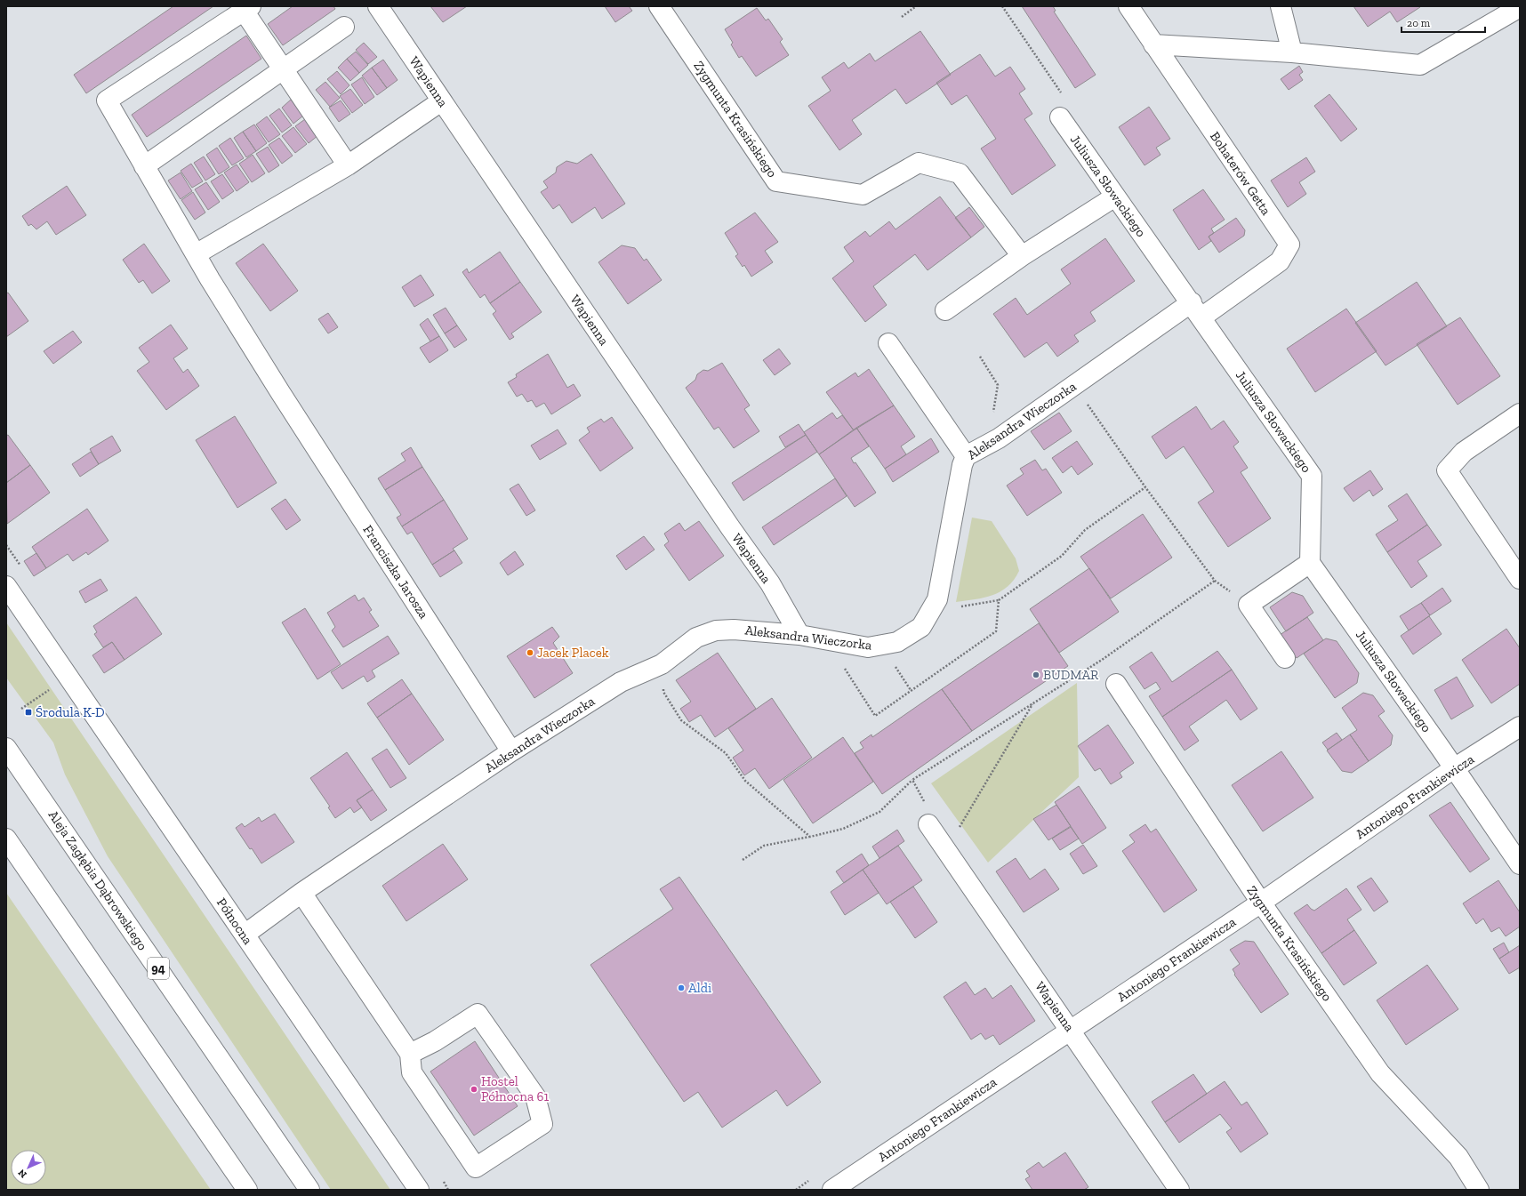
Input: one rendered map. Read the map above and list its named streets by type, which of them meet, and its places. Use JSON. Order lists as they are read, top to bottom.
{
  "streets": {
    "street": [
      "Wapienna",
      "Zygmunta Krasińskiego",
      "Bohaterów Getta",
      "Juliusza Słowackiego",
      "Aleksandra Wieczorka",
      "Franciszka Jarosza",
      "Antoniego Frankiewicza",
      "Aleja Zagłębia Dąbrowskiego",
      "Północna",
      "94"
    ]
  },
  "crossings": [
    ["Wapienna", "Aleksandra Wieczorka"],
    ["Wapienna", "Antoniego Frankiewicza"],
    ["Zygmunta Krasińskiego", "Antoniego Frankiewicza"],
    ["Bohaterów Getta", "Juliusza Słowackiego"],
    ["Bohaterów Getta", "Aleksandra Wieczorka"],
    ["Juliusza Słowackiego", "Aleksandra Wieczorka"],
    ["Juliusza Słowackiego", "Antoniego Frankiewicza"],
    ["Aleksandra Wieczorka", "Franciszka Jarosza"],
    ["Aleksandra Wieczorka", "Północna"]
  ],
  "places": {
    "other": [
      "Jacek Placek",
      "BUDMAR",
      "Aldi",
      "Hostel Północna 61"
    ],
    "transit": ["Środula K-D"]
  },
  "scale_bar": "20 m",
  "north": "bottom left"
}
